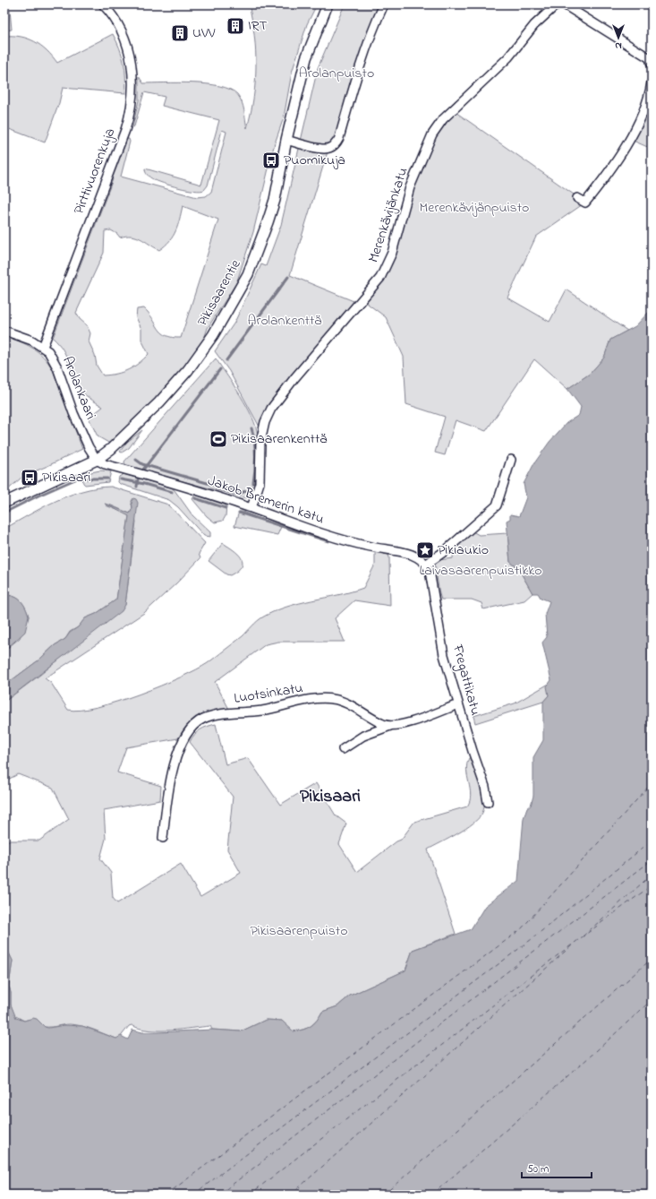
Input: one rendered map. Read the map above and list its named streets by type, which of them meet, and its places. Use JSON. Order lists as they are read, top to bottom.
{
  "streets": {
    "street": [
      "Pirttivuorenkuja",
      "Merenkävijänkatu",
      "Pikisaarentie",
      "Arolankaari",
      "Jakob Bremerin katu",
      "Fregattikatu",
      "Luotsinkatu"
    ]
  },
  "crossings": [
    ["Pirttivuorenkuja", "Arolankaari"],
    ["Merenkävijänkatu", "Jakob Bremerin katu"],
    ["Pikisaarentie", "Arolankaari"],
    ["Pikisaarentie", "Jakob Bremerin katu"],
    ["Arolankaari", "Jakob Bremerin katu"],
    ["Jakob Bremerin katu", "Fregattikatu"]
  ],
  "districts": ["Pikisaari"],
  "parks": [
    "Arolanpuisto",
    "Merenkävijänpuisto",
    "Arolankenttä",
    "Laivasaarenpuistikko",
    "Pikisaarenpuisto"
  ],
  "places": {
    "building": ["IRT", "UVV"],
    "bus stop": ["Puomikuja", "Pikisaari"],
    "sports": ["Pikisaarenkenttä"],
    "place": ["Pikiaukio"]
  },
  "scale_bar": "50 m",
  "north": "bottom"
}
